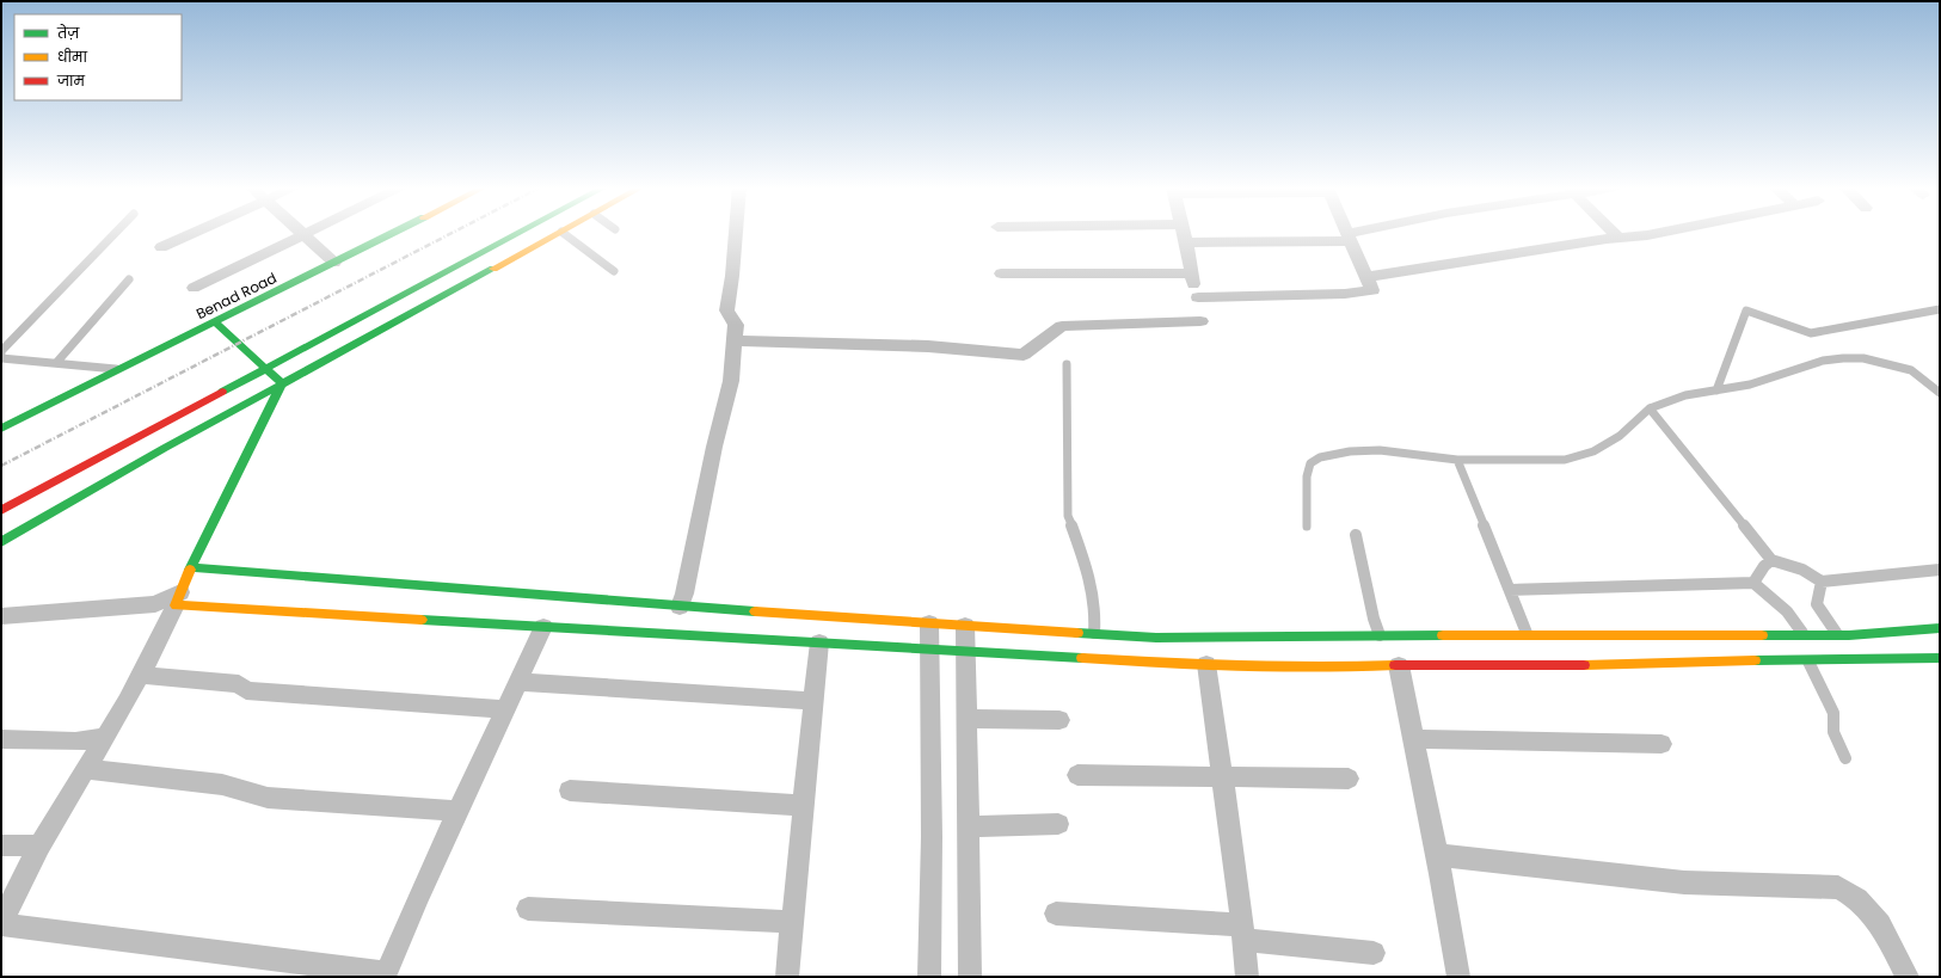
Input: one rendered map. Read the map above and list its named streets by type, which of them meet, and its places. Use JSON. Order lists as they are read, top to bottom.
{
  "streets": {
    "street": ["Benad Road"]
  },
  "legend": ["तेज़", "धीमा", "जाम"]
}
